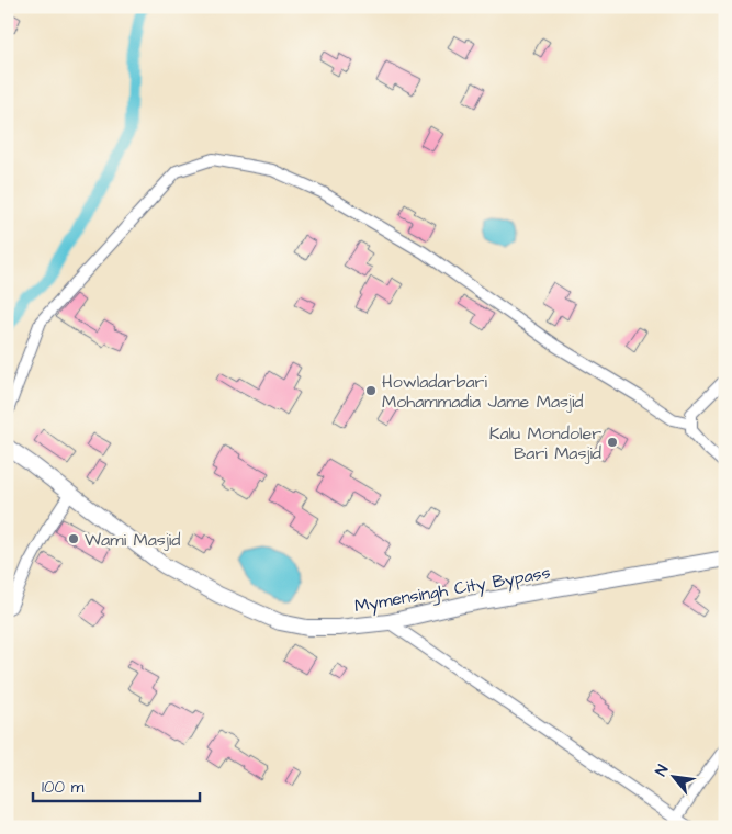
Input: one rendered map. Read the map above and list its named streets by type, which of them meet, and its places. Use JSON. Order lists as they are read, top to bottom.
{
  "streets": {
    "highway": ["Mymensingh City Bypass"]
  },
  "places": ["Howladarbari Mohammadia Jame Masjid", "Kalu Mondoler Bari Masjid", "Wami Masjid"],
  "scale_bar": "100 m",
  "north": "top left"
}
